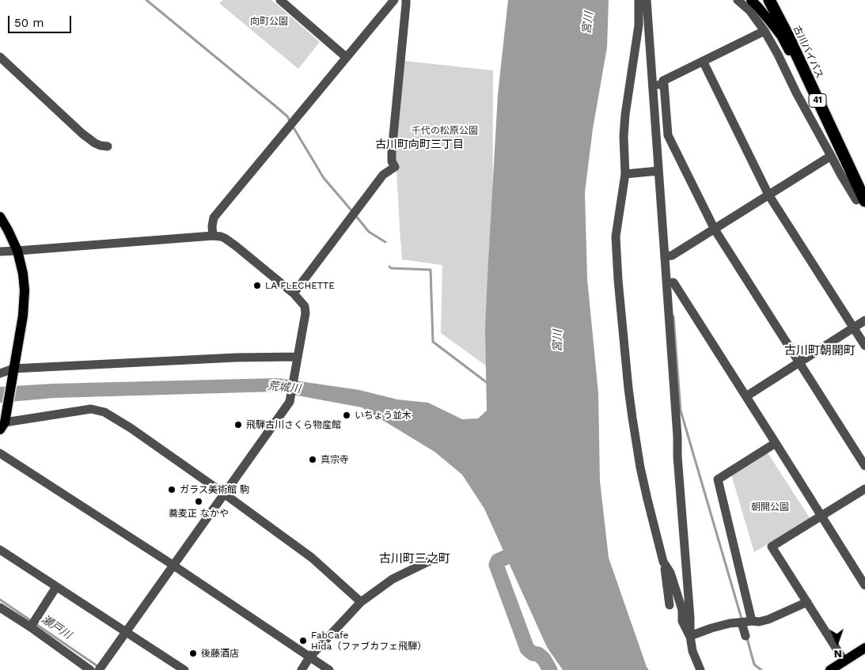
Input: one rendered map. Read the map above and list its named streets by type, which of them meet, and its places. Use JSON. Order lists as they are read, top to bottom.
{
  "streets": {
    "highway": ["古川バイパス", "41"]
  },
  "districts": ["古川町向町三丁目", "古川町朝開町", "古川町三之町"],
  "water": ["宮川", "荒城川", "瀬戸川"],
  "parks": ["向町公園", "千代の松原公園", "朝開公園"],
  "places": [
    "LA FLECHETTE",
    "いちょう並木",
    "飛騨古川さくら物産館",
    "真宗寺",
    "ガラス美術館 駒",
    "蕎麦正 なかや",
    "FabCafe Hida（ファブカフェ飛騨）",
    "後藤酒店"
  ],
  "scale_bar": "50 m",
  "north": "bottom"
}
